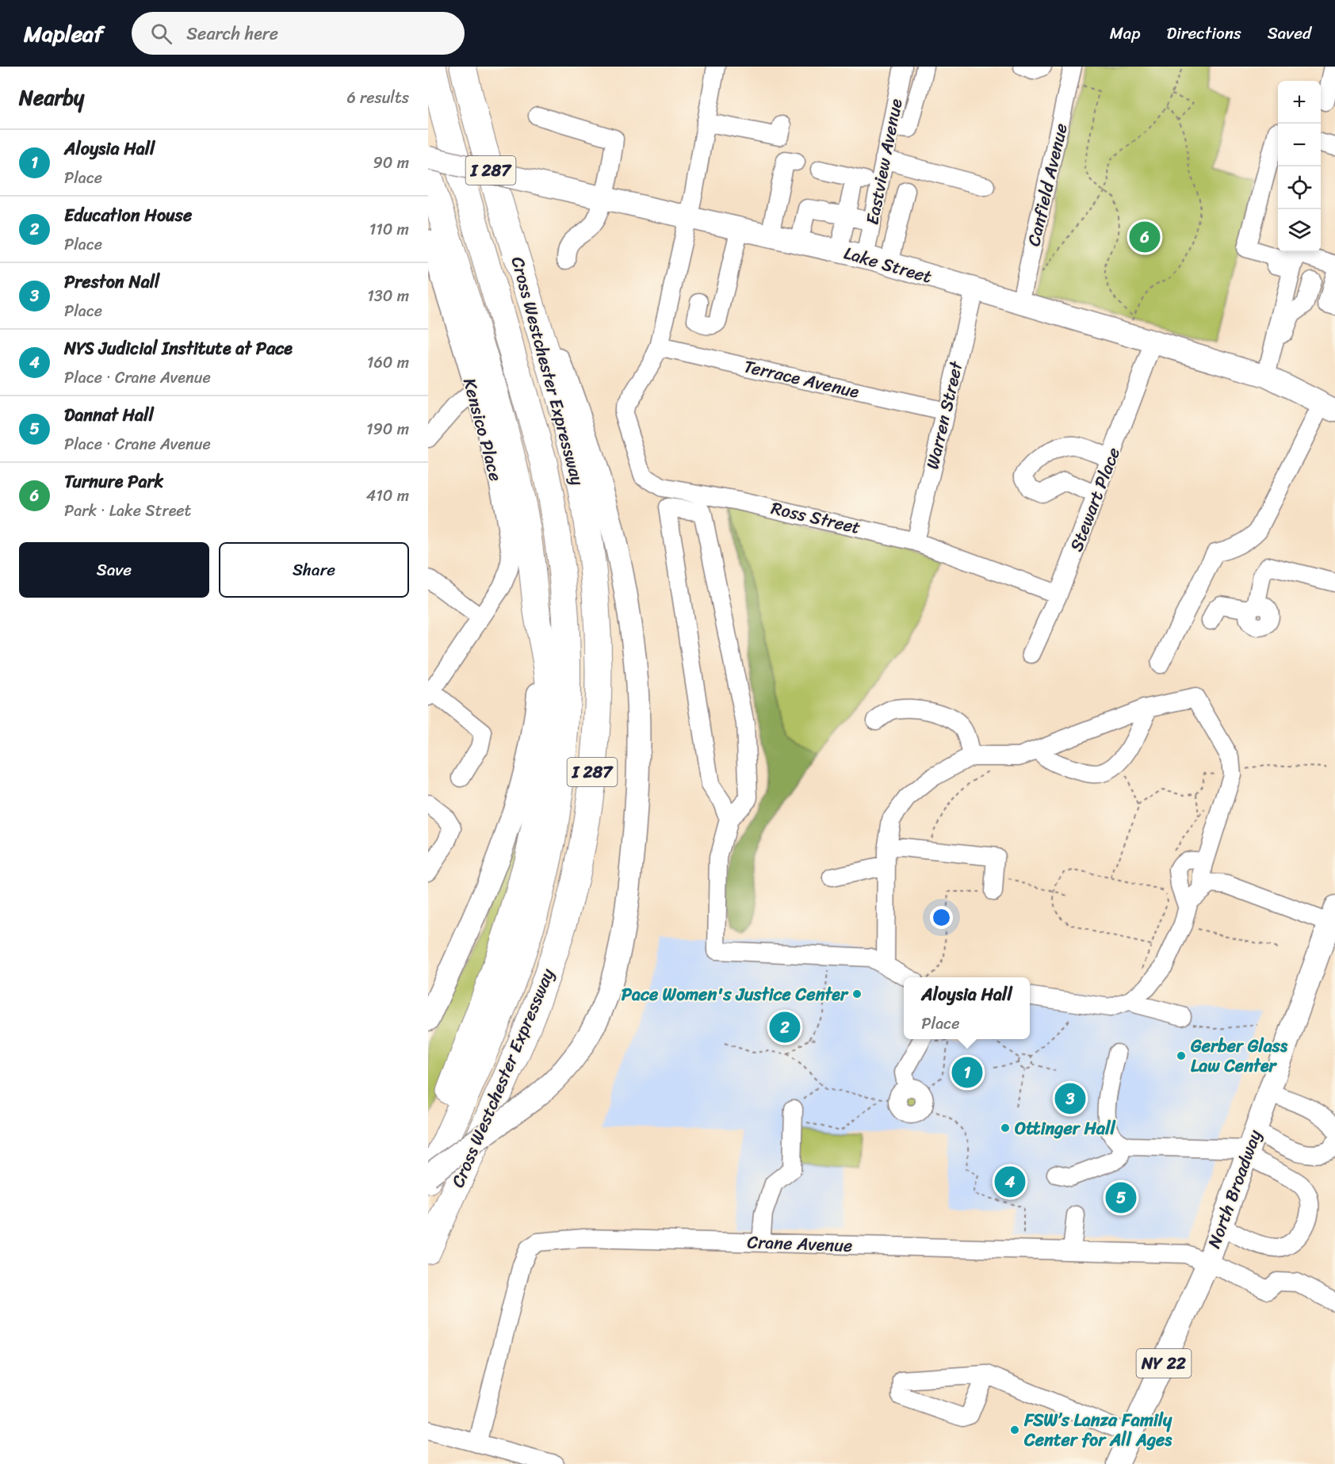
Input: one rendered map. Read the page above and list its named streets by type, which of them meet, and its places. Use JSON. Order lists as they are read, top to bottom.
{
  "streets": {
    "highway": ["I 287", "Cross Westchester Expressway"],
    "main road": ["Lake Street", "North Broadway", "NY 22"],
    "street": [
      "Eastview Avenue",
      "Canfield Avenue",
      "Terrace Avenue",
      "Warren Street",
      "Kensico Place",
      "Stewart Place",
      "Ross Street",
      "Crane Avenue"
    ]
  },
  "crossings": [
    ["Eastview Avenue", "Lake Street"],
    ["Canfield Avenue", "Lake Street"],
    ["Lake Street", "Warren Street"],
    ["Lake Street", "Stewart Place"],
    ["Terrace Avenue", "Warren Street"],
    ["Terrace Avenue", "Ross Street"],
    ["Warren Street", "Ross Street"],
    ["Stewart Place", "Ross Street"],
    ["North Broadway", "Crane Avenue"]
  ],
  "places": [
    "Pace Women's Justice Center",
    "Gerber Glass Law Center",
    "Ottinger Hall",
    "FSW’s Lanza Family Center for All Ages"
  ],
  "page": {
    "header": "Mapleaf",
    "search": "Search here",
    "nav": ["Map", "Directions", "Saved"],
    "heading": ["Nearby", "6 results"],
    "map_buttons": ["+", "−"],
    "list": [
      {
        "mark": "1",
        "name": "Aloysia Hall",
        "note": "Place",
        "value": "90 m"
      },
      {
        "mark": "2",
        "name": "Education House",
        "note": "Place",
        "value": "110 m"
      },
      {
        "mark": "3",
        "name": "Preston Nall",
        "note": "Place",
        "value": "130 m"
      },
      {
        "mark": "4",
        "name": "NYS Judicial Institute at Pace",
        "note": "Place · Crane Avenue",
        "value": "160 m"
      },
      {
        "mark": "5",
        "name": "Dannat Hall",
        "note": "Place · Crane Avenue",
        "value": "190 m"
      },
      {
        "mark": "6",
        "name": "Turnure Park",
        "note": "Park · Lake Street",
        "value": "410 m"
      }
    ],
    "pins": [
      "6",
      "2",
      "1",
      "3",
      "4",
      "5"
    ],
    "buttons": ["Save", "Share"],
    "popup": ["Aloysia Hall", "Place"]
  }
}
